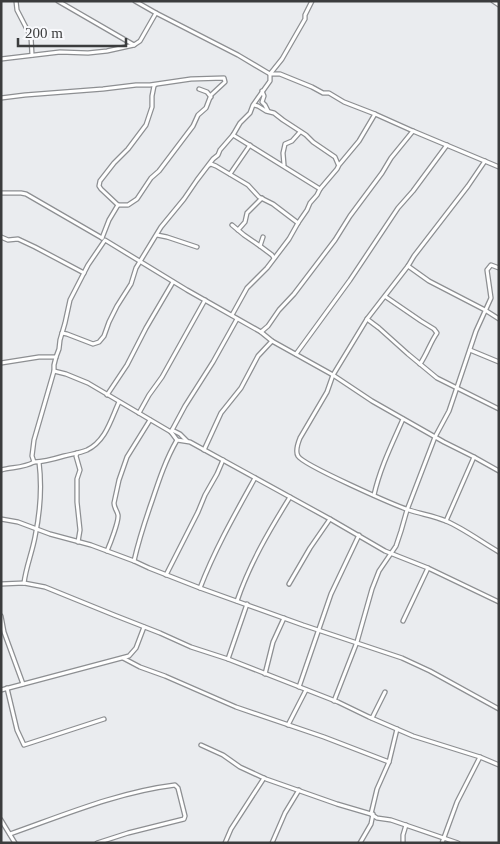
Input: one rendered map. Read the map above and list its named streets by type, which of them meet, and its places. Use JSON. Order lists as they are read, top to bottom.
{
  "scale_bar": "200 m"
}
